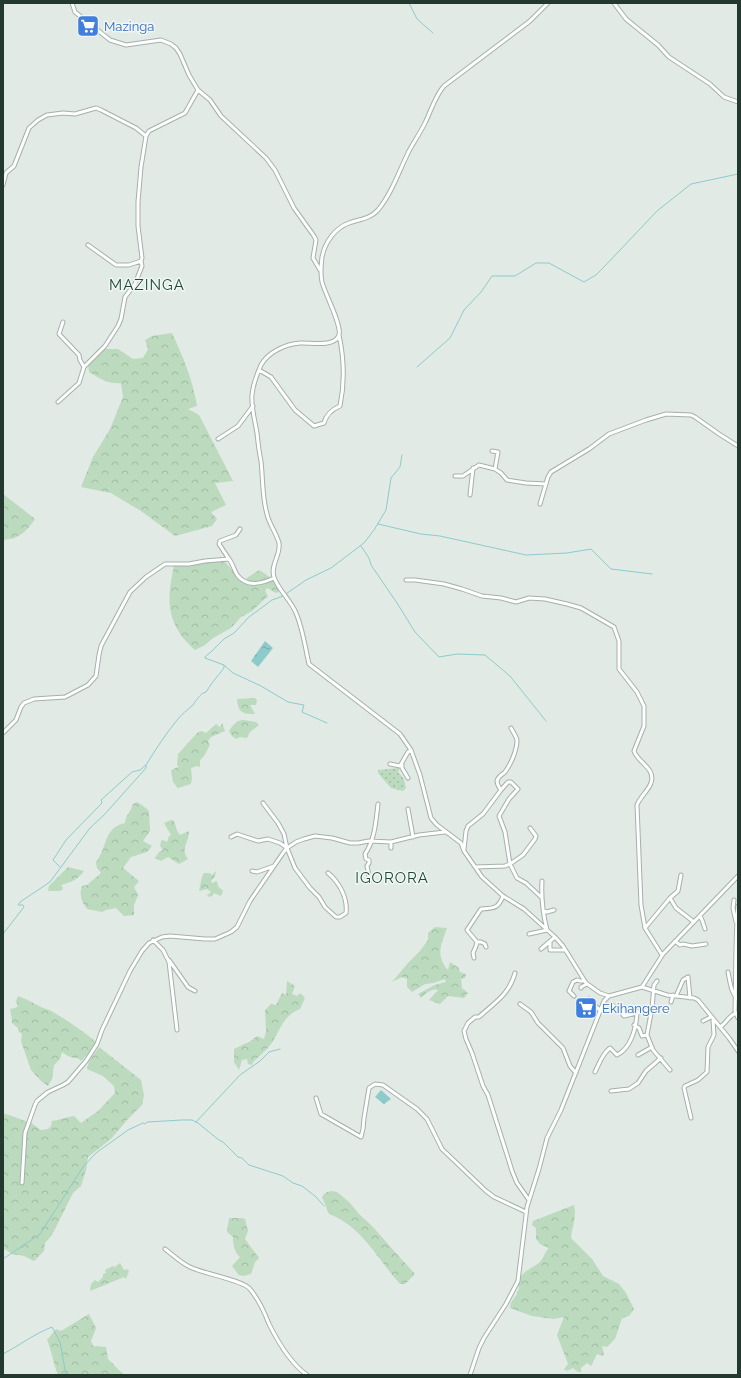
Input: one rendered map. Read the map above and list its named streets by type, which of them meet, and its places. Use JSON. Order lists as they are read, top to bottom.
{
  "districts": ["MAZINGA", "IGORORA"],
  "places": {
    "supermarket": ["Mazinga", "Ekihangere"]
  }
}
